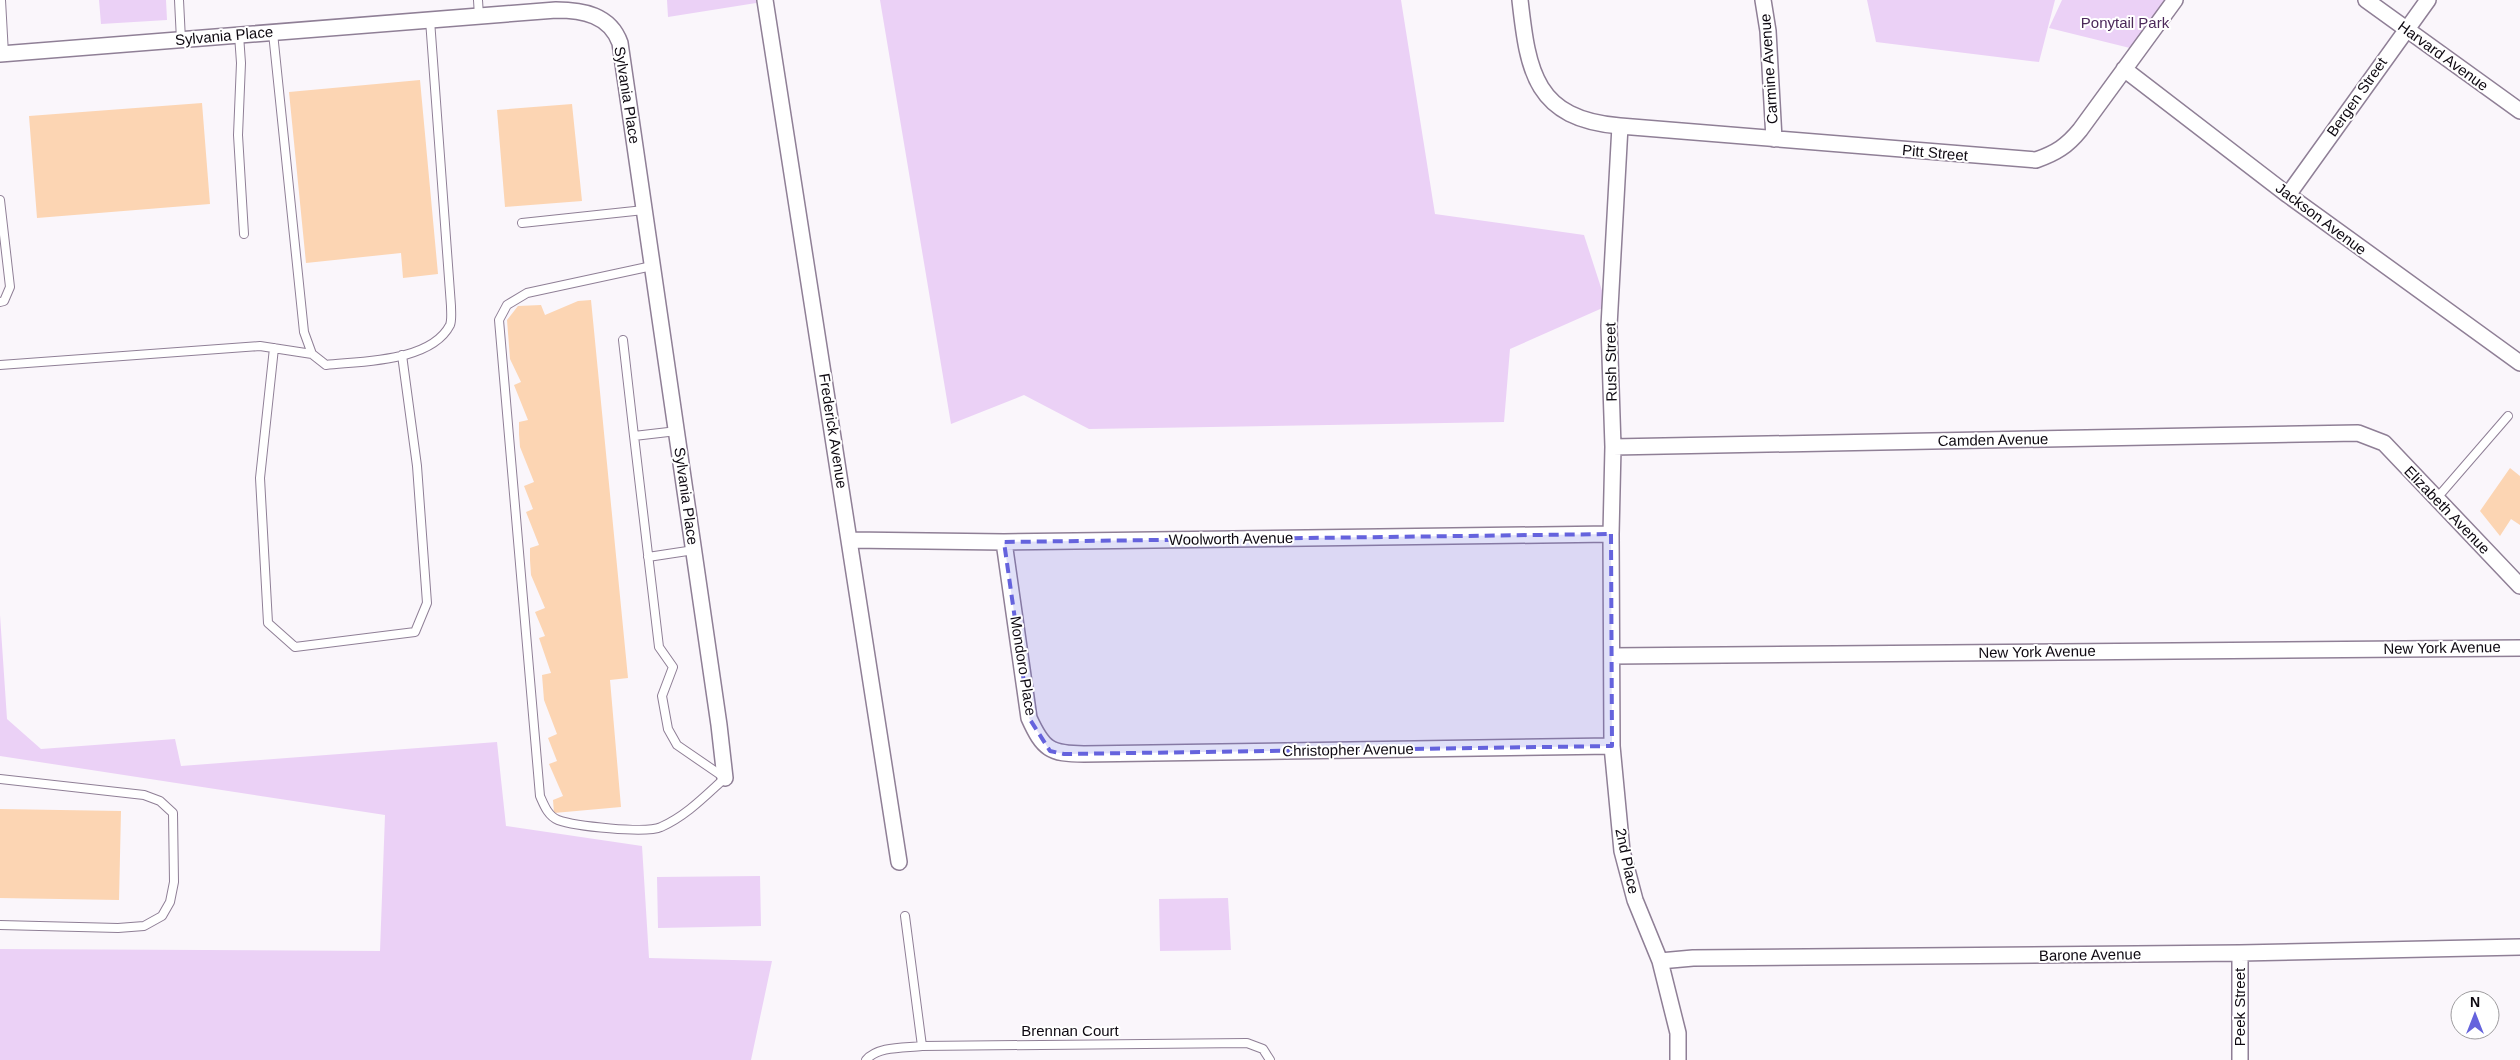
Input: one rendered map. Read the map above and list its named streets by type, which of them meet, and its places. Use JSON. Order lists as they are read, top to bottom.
{
  "streets": {
    "street": [
      "Sylvania Place",
      "Harvard Avenue",
      "Carmine Avenue",
      "Bergen Street",
      "Pitt Street",
      "Jackson Avenue",
      "Rush Street",
      "Frederick Avenue",
      "Camden Avenue",
      "Elizabeth Avenue",
      "Woolworth Avenue",
      "New York Avenue",
      "Mondoro Place",
      "Christopher Avenue",
      "2nd Place",
      "Barone Avenue",
      "Peek Street"
    ],
    "lane": ["Brennan Court"]
  },
  "crossings": [
    ["Harvard Avenue", "Bergen Street"],
    ["Carmine Avenue", "Pitt Street"],
    ["Bergen Street", "Jackson Avenue"],
    ["Pitt Street", "Jackson Avenue"],
    ["Pitt Street", "Rush Street"],
    ["Rush Street", "Camden Avenue"],
    ["Rush Street", "Woolworth Avenue"],
    ["Rush Street", "New York Avenue"],
    ["Rush Street", "2nd Place"],
    ["Frederick Avenue", "Woolworth Avenue"],
    ["Camden Avenue", "Elizabeth Avenue"],
    ["Woolworth Avenue", "Mondoro Place"],
    ["New York Avenue", "2nd Place"],
    ["Mondoro Place", "Christopher Avenue"],
    ["Christopher Avenue", "2nd Place"],
    ["2nd Place", "Barone Avenue"],
    ["Barone Avenue", "Peek Street"]
  ],
  "parks": ["Ponytail Park"],
  "north": "top"
}
